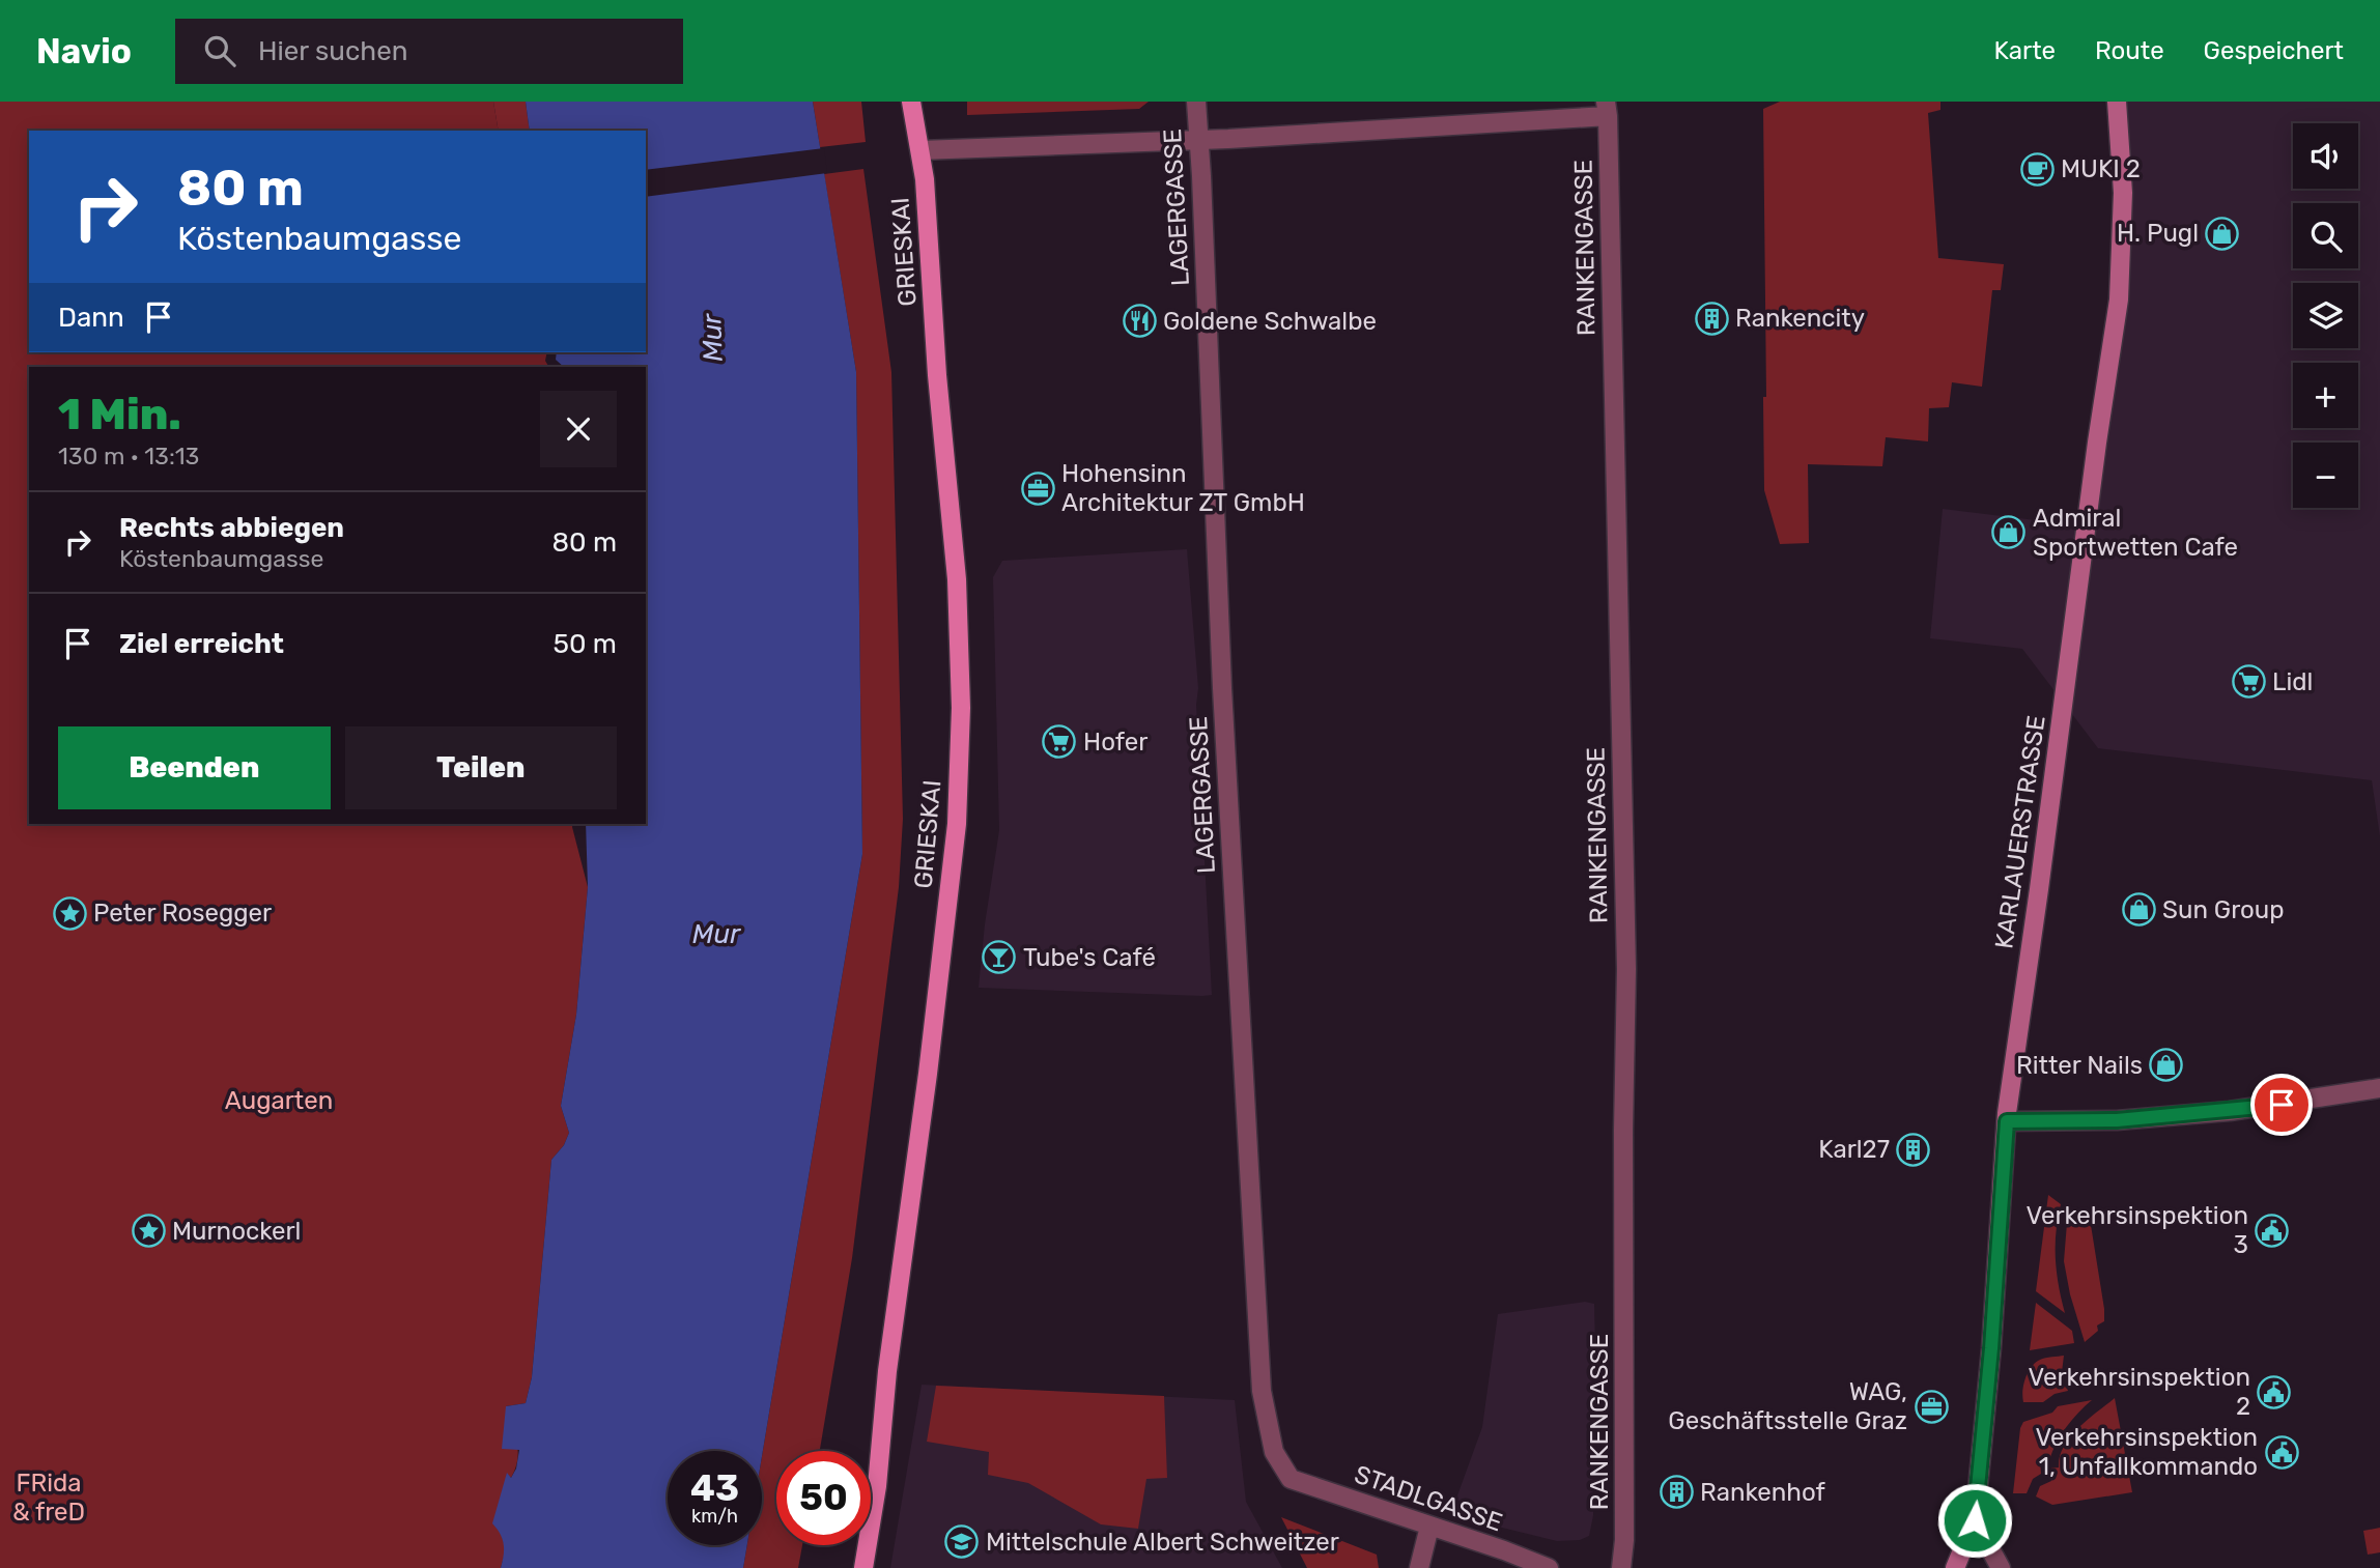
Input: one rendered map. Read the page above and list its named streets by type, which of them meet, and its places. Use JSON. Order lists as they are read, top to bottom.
{
  "streets": {
    "main road": ["GRIESKAI", "KARLAUERSTRASSE"],
    "street": ["LAGERGASSE", "RANKENGASSE", "STADLGASSE"]
  },
  "crossings": [
    ["LAGERGASSE", "STADLGASSE"]
  ],
  "water": ["Mur"],
  "parks": ["Augarten", "FRida & freD"],
  "places": {
    "cafe": ["MUKI 2"],
    "shop": [
      "H. Pugl",
      "Admiral Sportwetten Cafe",
      "Sun Group",
      "Ritter Nails"
    ],
    "building": ["Rankencity", "Karl27", "Rankenhof"],
    "restaurant": ["Goldene Schwalbe"],
    "office": ["Hohensinn Architektur ZT GmbH", "WAG, Geschäftsstelle Graz"],
    "supermarket": ["Lidl", "Hofer"],
    "place": ["Peter Rosegger", "Murnockerl"],
    "bar": ["Tube's Café"],
    "public building": ["Verkehrsinspektion 3", "Verkehrsinspektion 2", "Verkehrsinspektion 1, Unfallkommando"],
    "school or university": ["Mittelschule Albert Schweitzer"]
  },
  "page": {
    "header": "Navio",
    "search": "Hier suchen",
    "nav": ["Karte", "Route", "Gespeichert"],
    "map_buttons": ["+", "−"],
    "turn": ["80 m", "Köstenbaumgasse"],
    "then": "Dann",
    "heading": ["1 Min.", "130 m · 13:13"],
    "list": [
      {
        "name": "Rechts abbiegen",
        "note": "Köstenbaumgasse",
        "value": "80 m"
      },
      {
        "name": "Ziel erreicht",
        "value": "50 m"
      }
    ],
    "buttons": ["Beenden", "Teilen"],
    "speed": "43 km/h",
    "limit": "50"
  }
}
